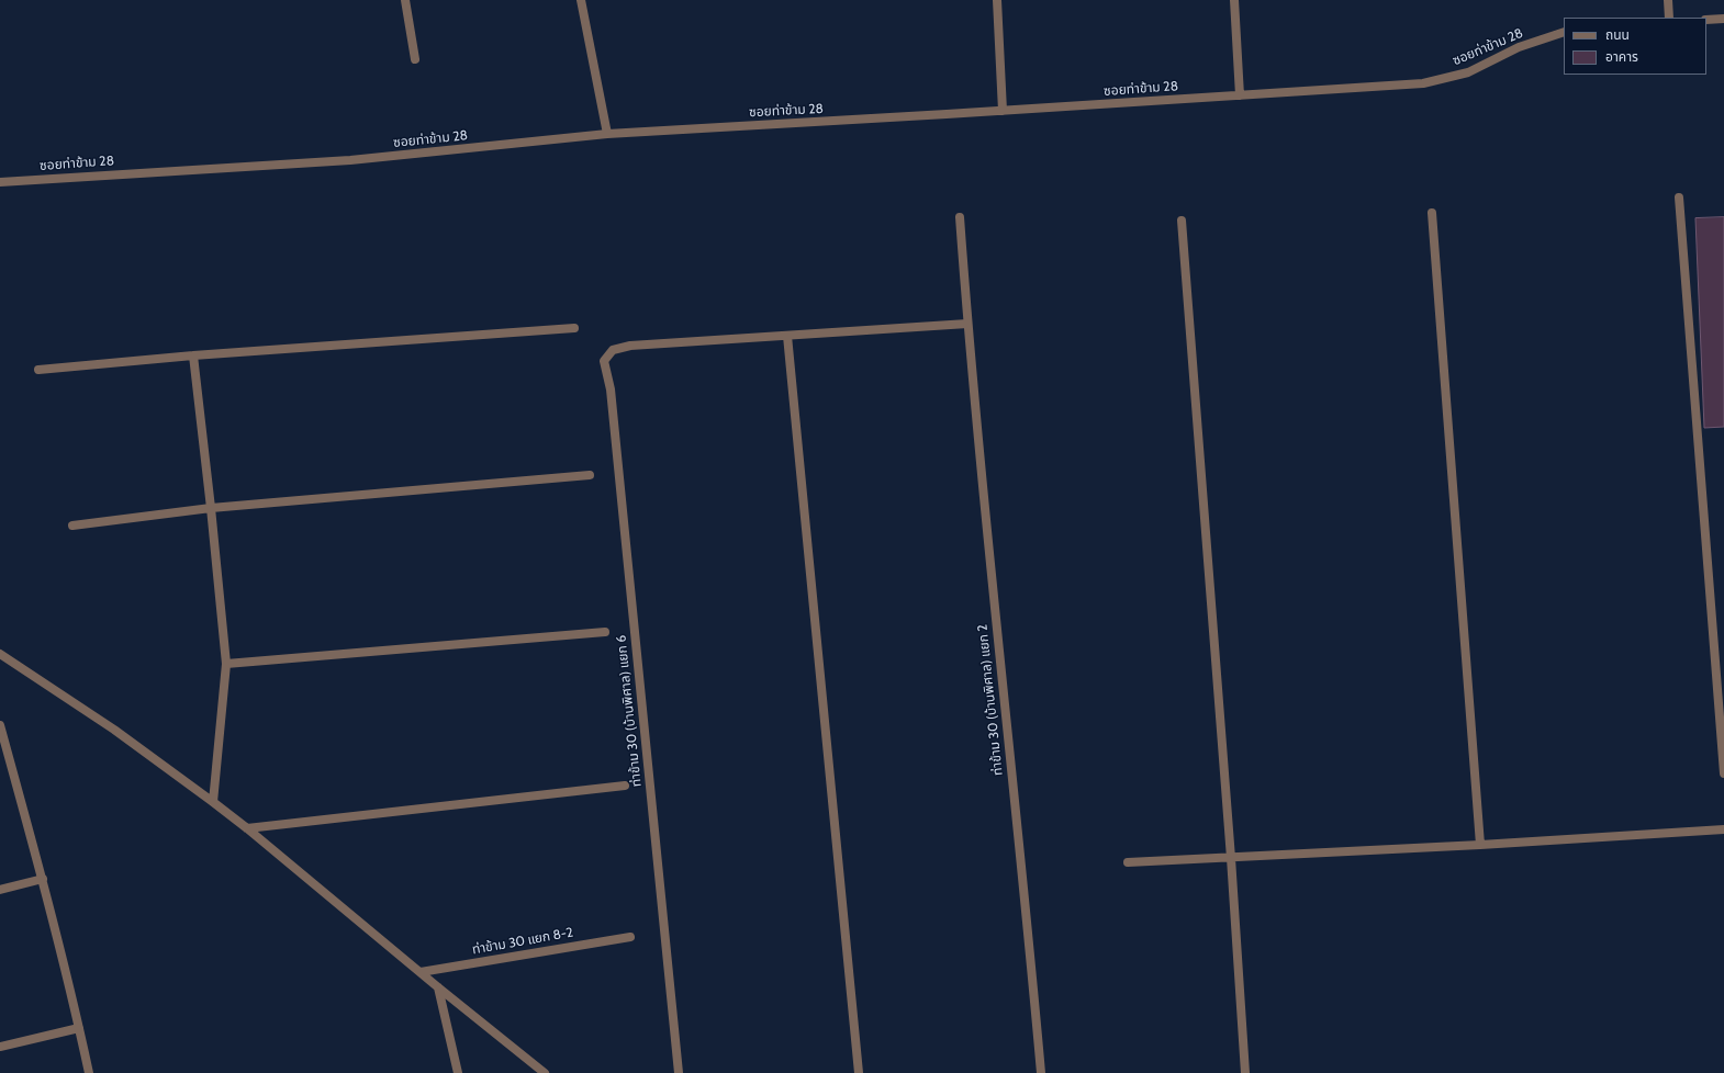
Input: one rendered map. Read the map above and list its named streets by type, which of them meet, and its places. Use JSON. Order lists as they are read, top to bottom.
{
  "streets": {
    "street": [
      "ซอยท่าข้าม 28",
      "ท่าข้าม 30 (บ้านพิศาล) แยก 2",
      "ท่าข้าม 30 (บ้านพิศาล) แยก 6",
      "ท่าข้าม 30 แยก 8-2"
    ]
  },
  "legend": ["ถนน", "อาคาร"]
}
